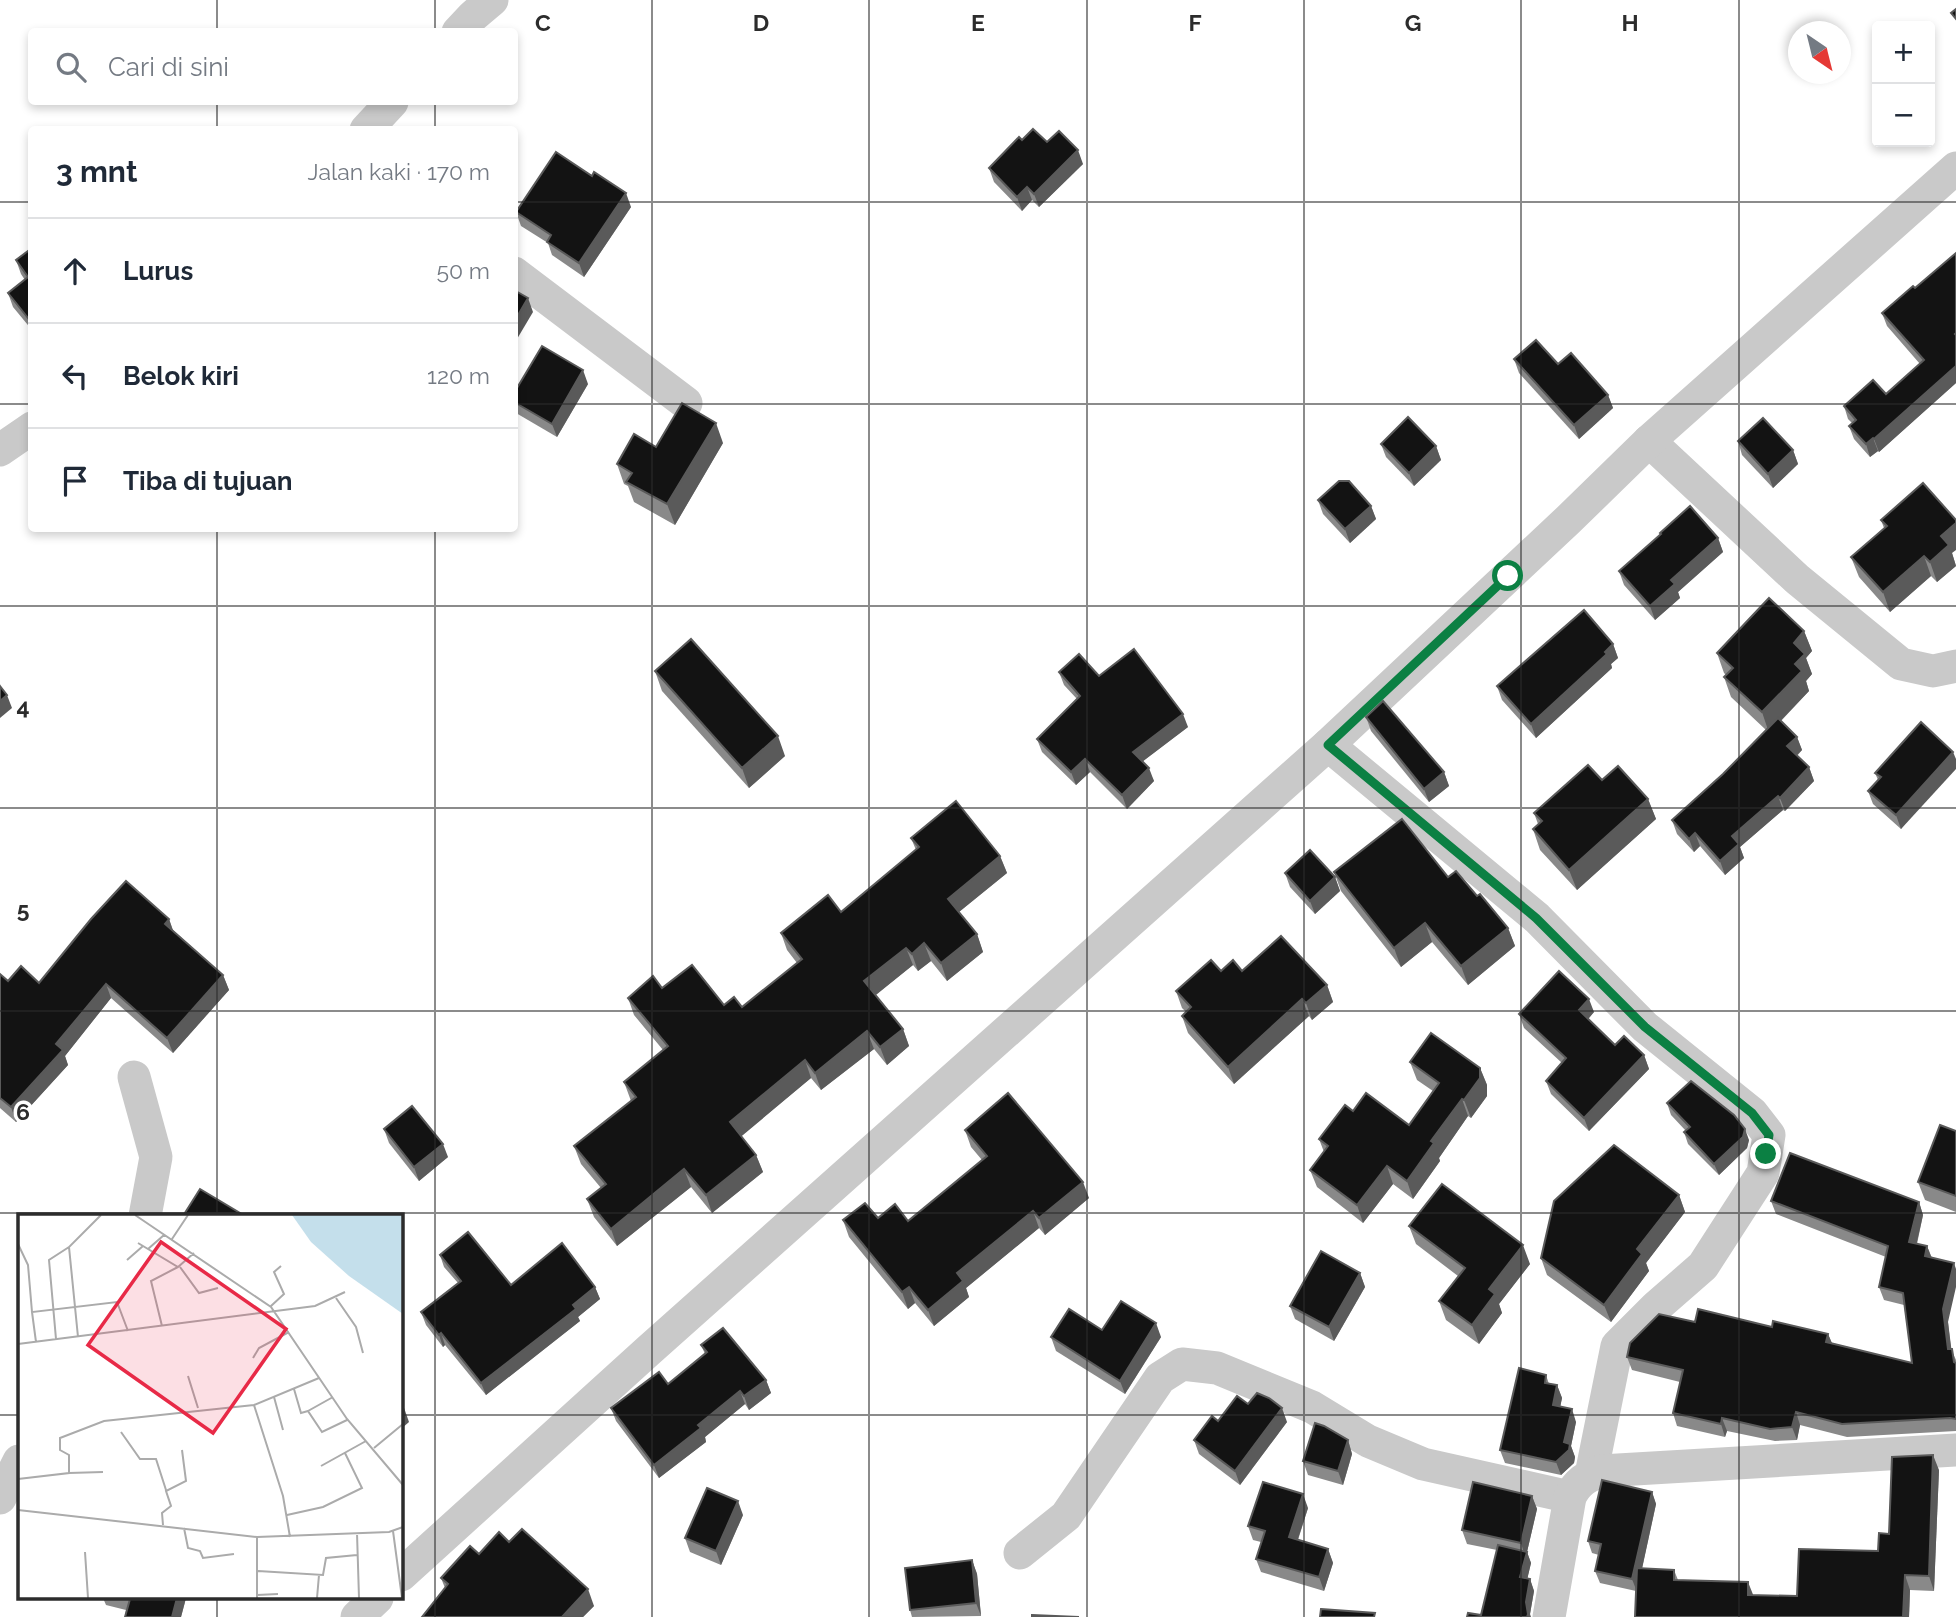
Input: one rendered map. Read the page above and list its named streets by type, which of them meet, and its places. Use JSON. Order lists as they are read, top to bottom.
{
  "north": "bottom right",
  "page": {
    "map_buttons": ["+", "−"],
    "search": "Cari di sini",
    "heading": ["3 mnt", "Jalan kaki · 170 m"],
    "list": [
      ["Lurus", "50 m"],
      ["Belok kiri", "120 m"],
      "Tiba di tujuan"
    ]
  },
  "grid": {
    "columns": [
      "C",
      "D",
      "E",
      "F",
      "G",
      "H"
    ],
    "rows": ["4", "5", "6"]
  }
}
